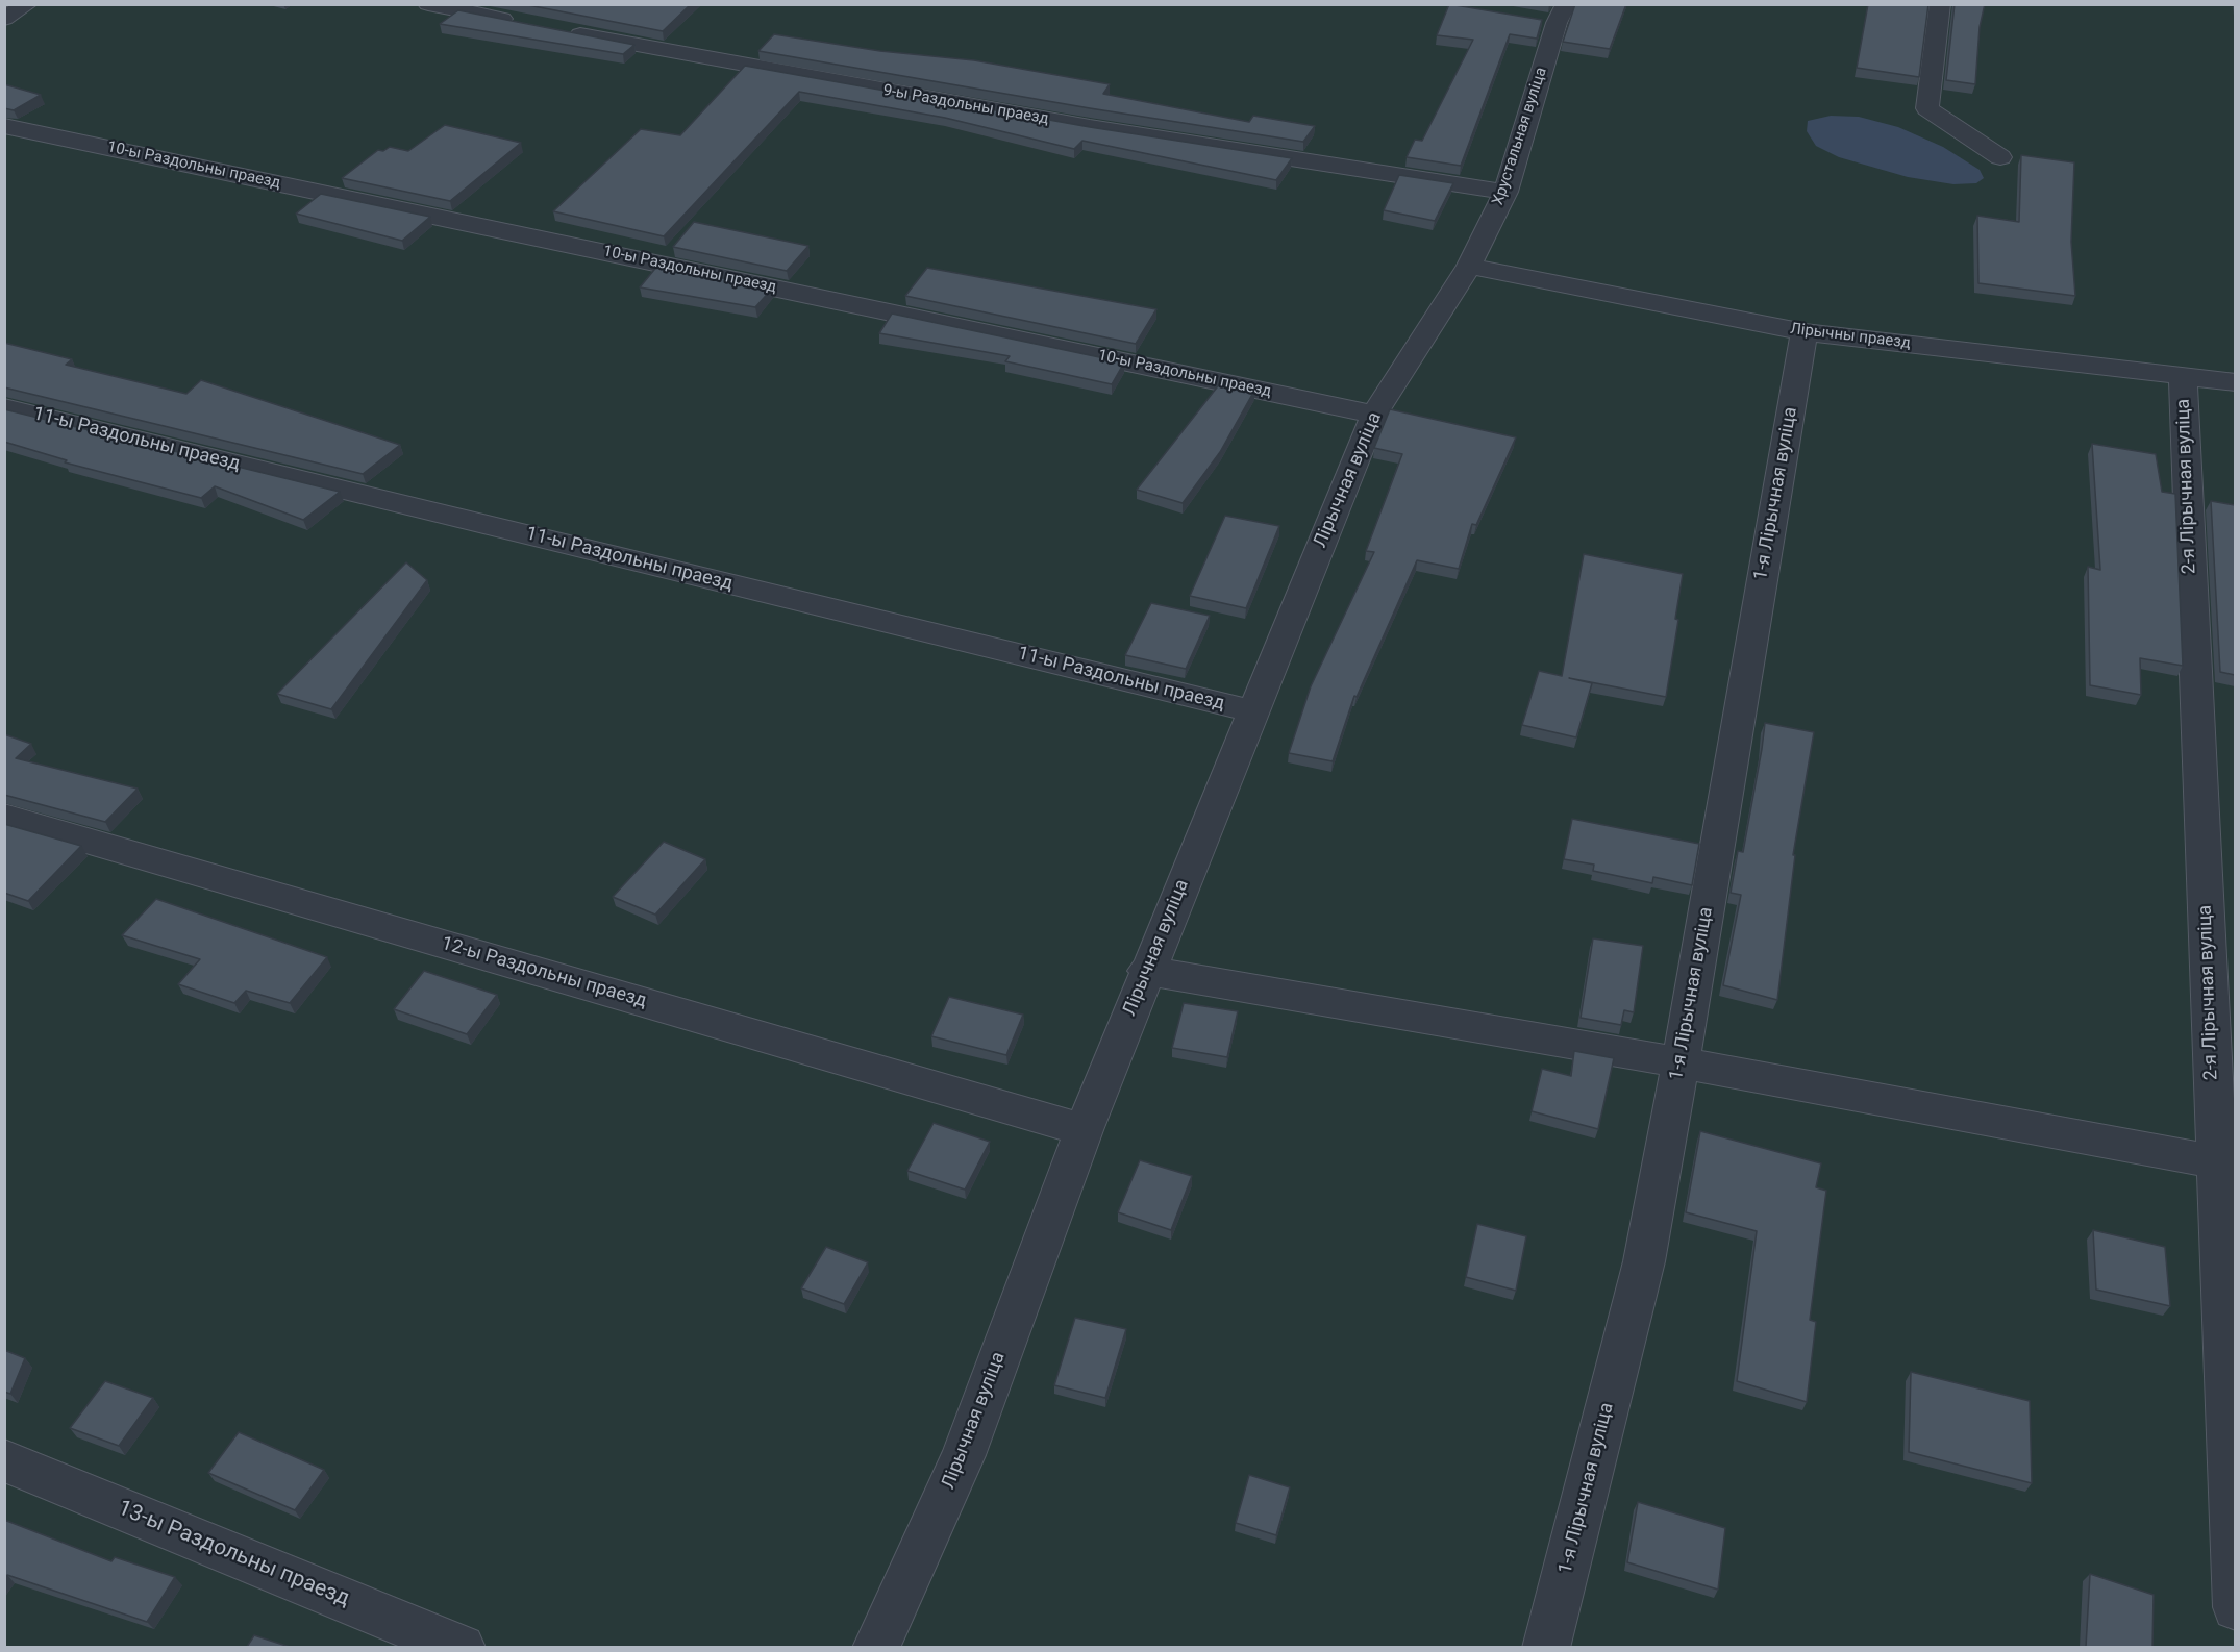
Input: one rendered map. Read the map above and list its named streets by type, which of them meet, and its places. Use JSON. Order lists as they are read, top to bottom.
{
  "streets": {
    "street": [
      "9-ы Раздольны праезд",
      "Хрустальная вуліца",
      "10-ы Раздольны праезд",
      "Лірычны праезд",
      "11-ы Раздольны праезд",
      "Лірычная вуліца",
      "2-я Лірычная вуліца",
      "1-я Лірычная вуліца",
      "12-ы Раздольны праезд",
      "13-ы Раздольны праезд"
    ]
  },
  "crossings": [
    ["9-ы Раздольны праезд", "Хрустальная вуліца"],
    ["Хрустальная вуліца", "Лірычны праезд"],
    ["Хрустальная вуліца", "Лірычная вуліца"],
    ["10-ы Раздольны праезд", "Лірычная вуліца"],
    ["Лірычны праезд", "Лірычная вуліца"],
    ["Лірычны праезд", "2-я Лірычная вуліца"],
    ["Лірычны праезд", "1-я Лірычная вуліца"],
    ["11-ы Раздольны праезд", "Лірычная вуліца"],
    ["Лірычная вуліца", "12-ы Раздольны праезд"]
  ]
}
